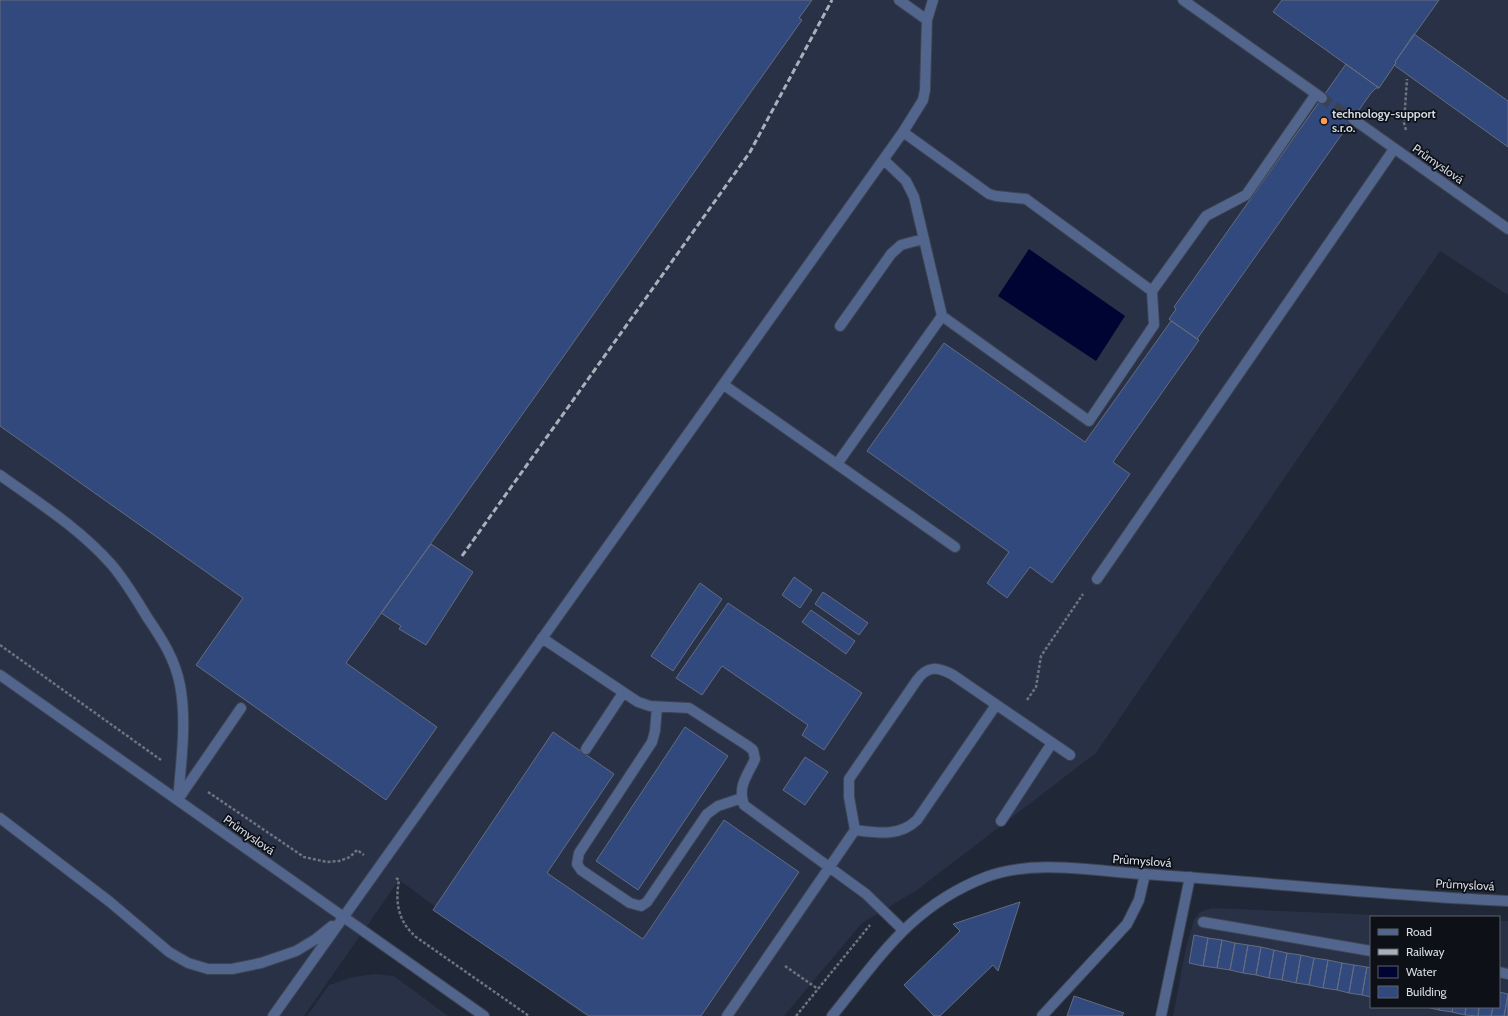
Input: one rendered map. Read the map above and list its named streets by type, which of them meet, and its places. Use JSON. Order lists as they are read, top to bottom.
{
  "streets": {
    "street": ["Průmyslová"]
  },
  "places": ["technology-support s.r.o."],
  "legend": [
    "Road",
    "Railway",
    "Water",
    "Building"
  ]
}
